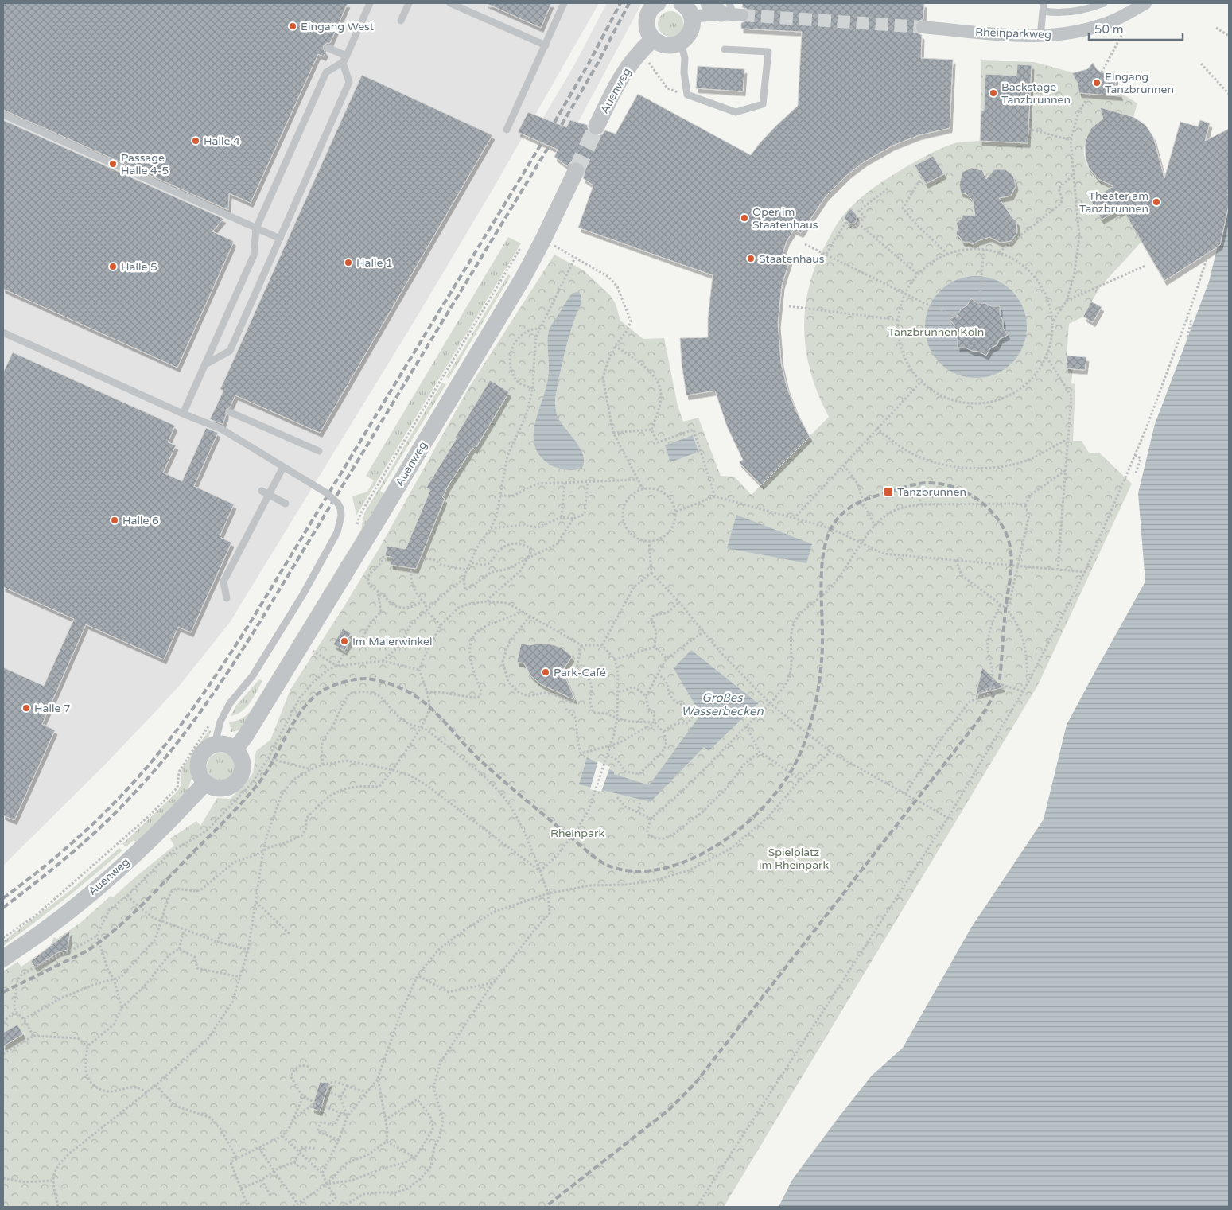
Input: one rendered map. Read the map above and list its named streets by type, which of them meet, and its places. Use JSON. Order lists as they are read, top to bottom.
{
  "streets": {
    "street": ["Rheinparkweg", "Auenweg"]
  },
  "water": ["Großes Wasserbecken"],
  "parks": ["Tanzbrunnen Köln", "Rheinpark", "Spielplatz im Rheinpark"],
  "places": {
    "other": [
      "Eingang West",
      "Eingang Tanzbrunnen",
      "Backstage Tanzbrunnen",
      "Halle 4",
      "Passage Halle 4-5",
      "Theater am Tanzbrunnen",
      "Oper im Staatenhaus",
      "Staatenhaus",
      "Halle 1",
      "Halle 5",
      "Halle 6",
      "Im Malerwinkel",
      "Park-Café",
      "Halle 7"
    ],
    "transit": ["Tanzbrunnen"]
  },
  "scale_bar": "50 m"
}
